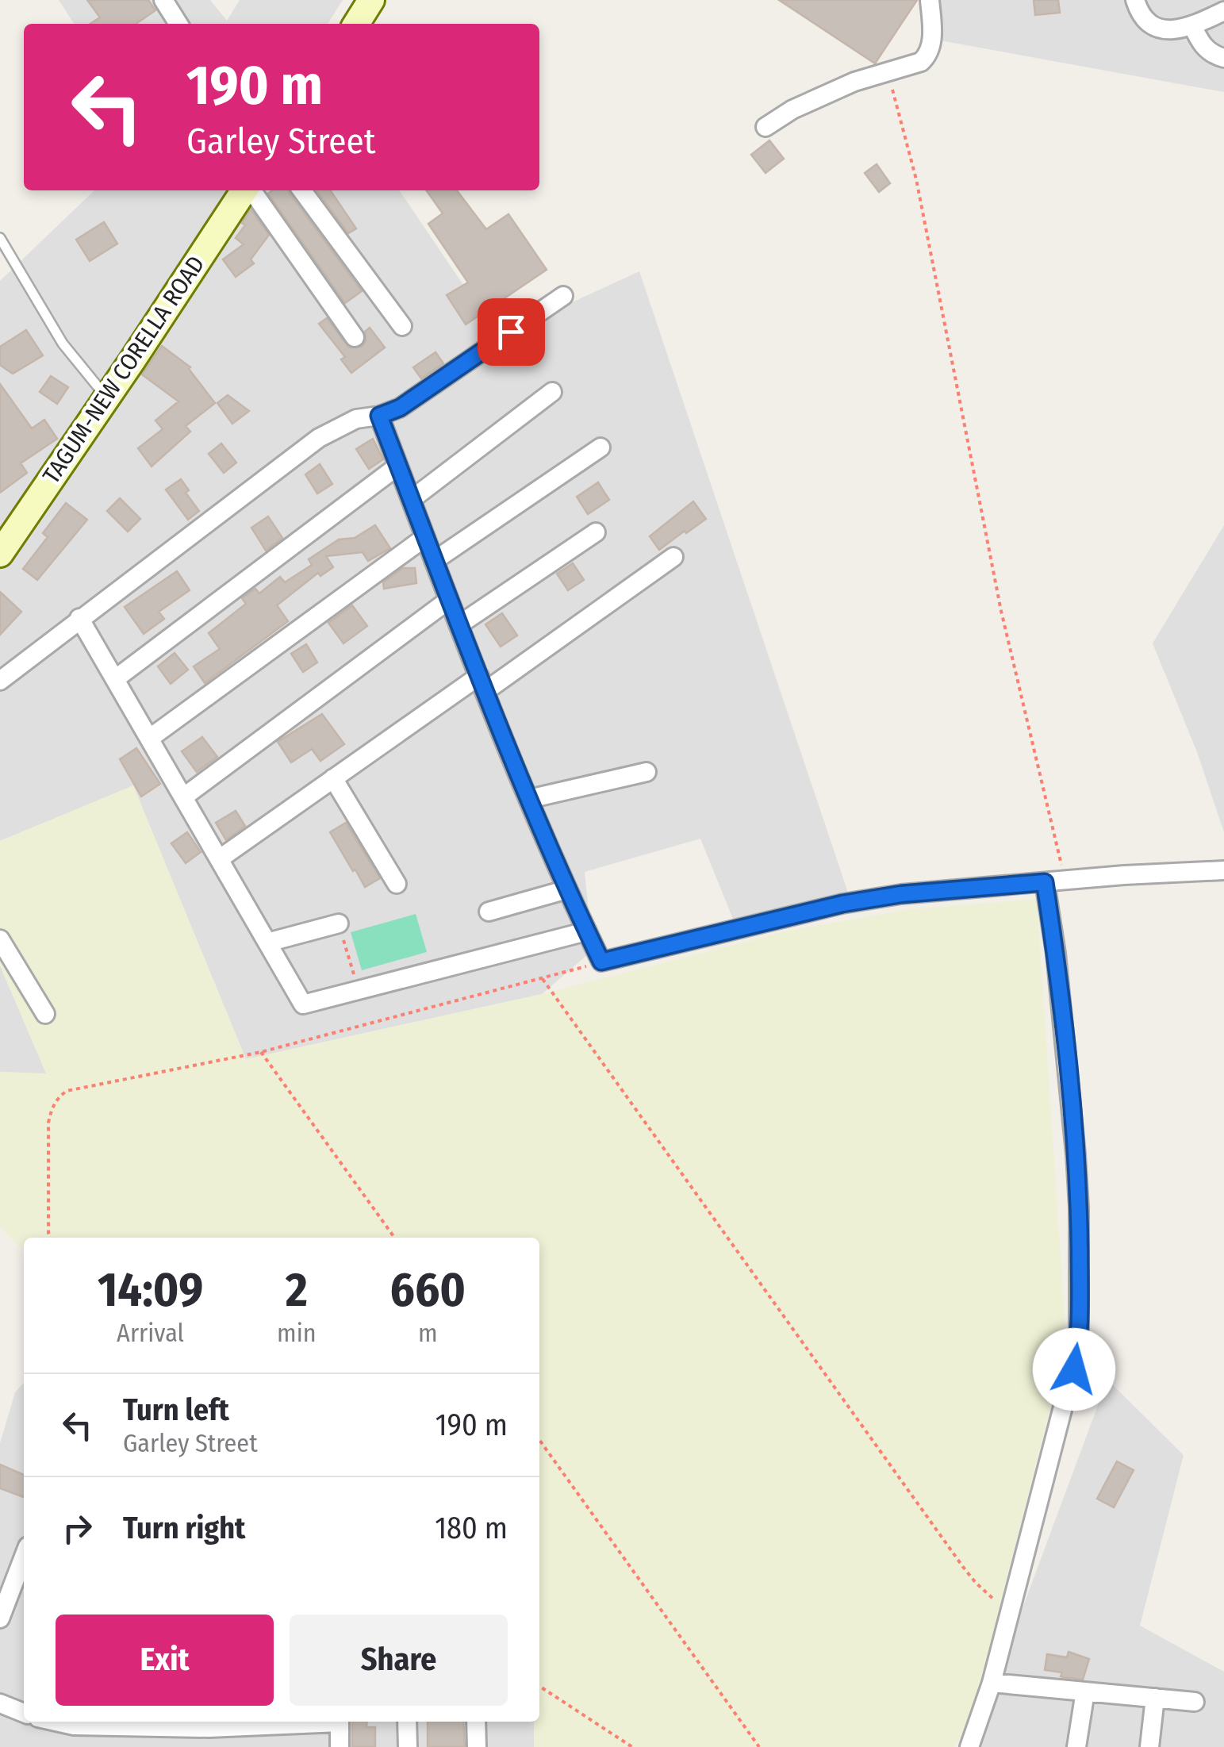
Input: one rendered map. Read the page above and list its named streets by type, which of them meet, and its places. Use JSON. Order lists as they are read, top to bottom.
{
  "streets": {
    "main road": ["TAGUM-NEW CORELLA ROAD"]
  },
  "page": {
    "turn": ["190 m", "Garley Street"],
    "eta": [
      "14:09",
      "Arrival",
      "2",
      "min",
      "660",
      "m"
    ],
    "list": [
      {
        "name": "Turn left",
        "note": "Garley Street",
        "value": "190 m"
      },
      {
        "name": "Turn right",
        "value": "180 m"
      }
    ],
    "buttons": ["Exit", "Share"]
  }
}
